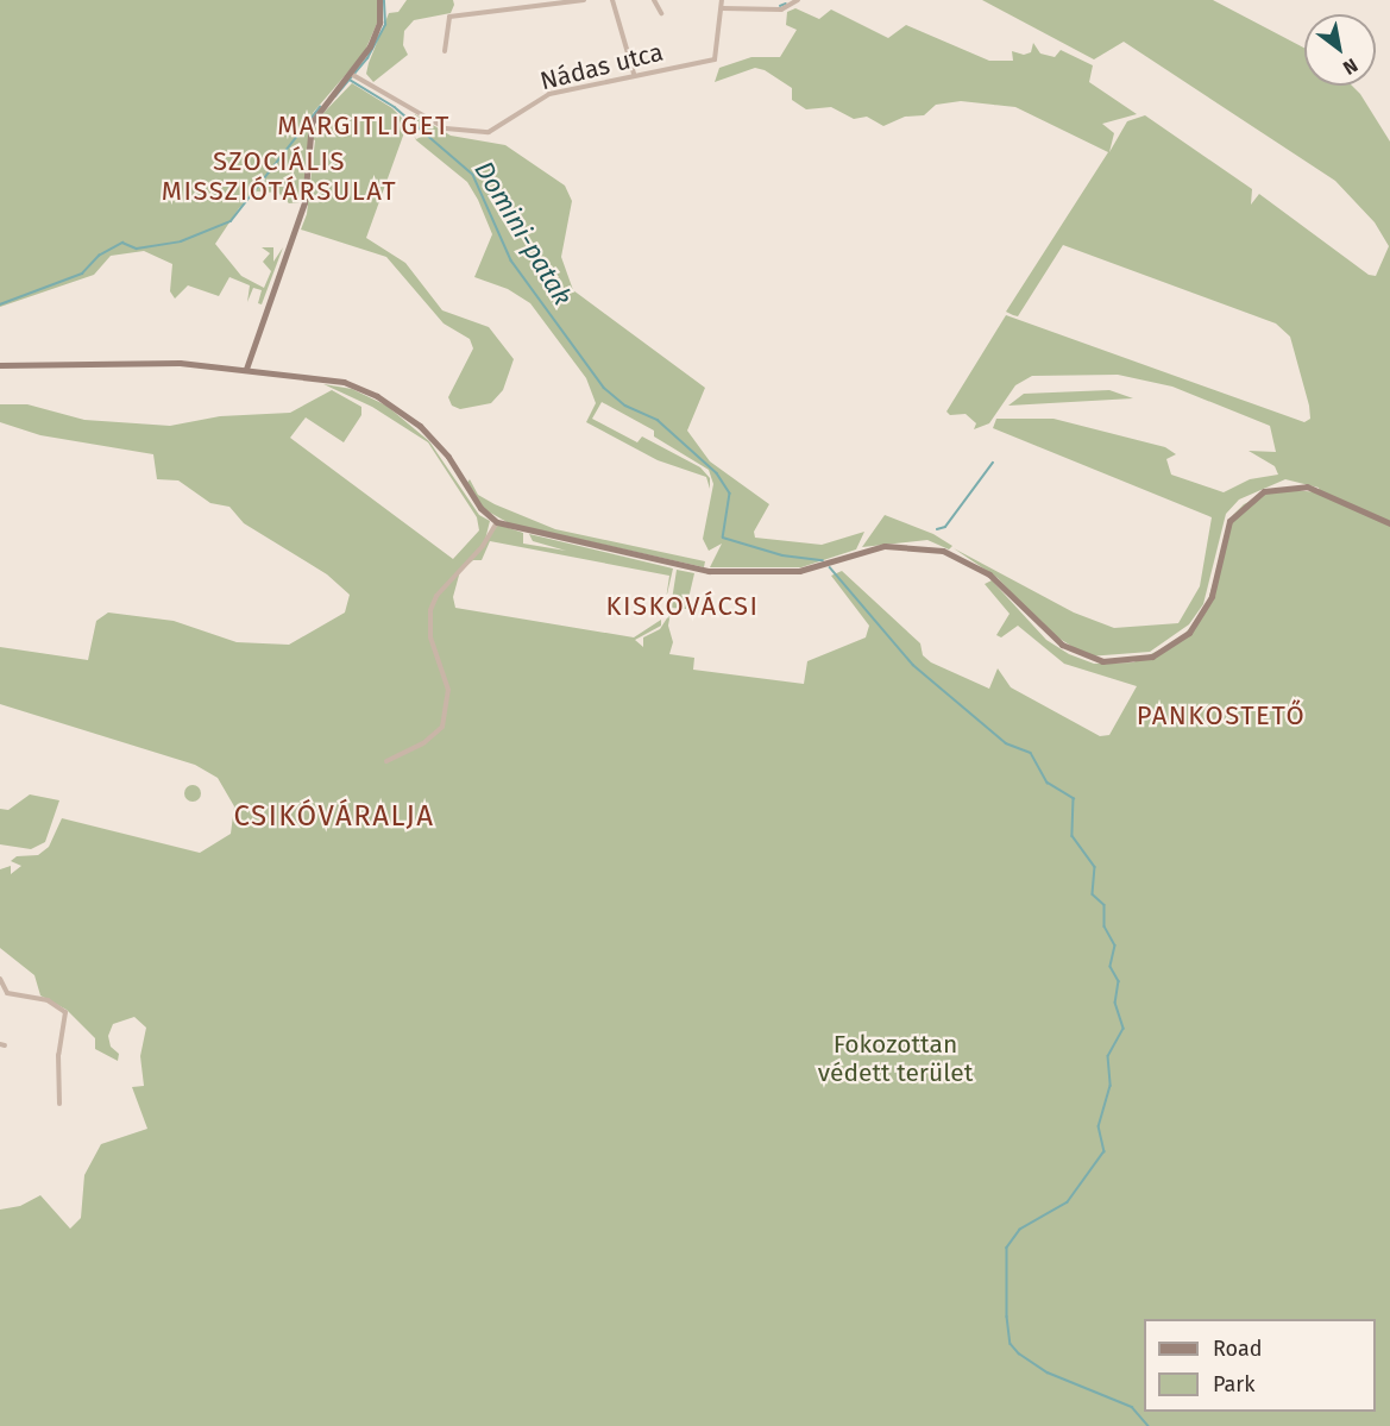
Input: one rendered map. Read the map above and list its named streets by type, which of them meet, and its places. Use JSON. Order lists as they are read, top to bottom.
{
  "streets": {
    "street": ["Nádas utca"]
  },
  "districts": [
    "MARGITLIGET",
    "SZOCIÁLIS MISSZIÓTÁRSULAT",
    "KISKOVÁCSI",
    "PANKOSTETŐ",
    "CSIKÓVÁRALJA"
  ],
  "water": ["Domini-patak"],
  "parks": ["Fokozottan védett terület"],
  "legend": ["Road", "Park"],
  "north": "bottom right"
}
